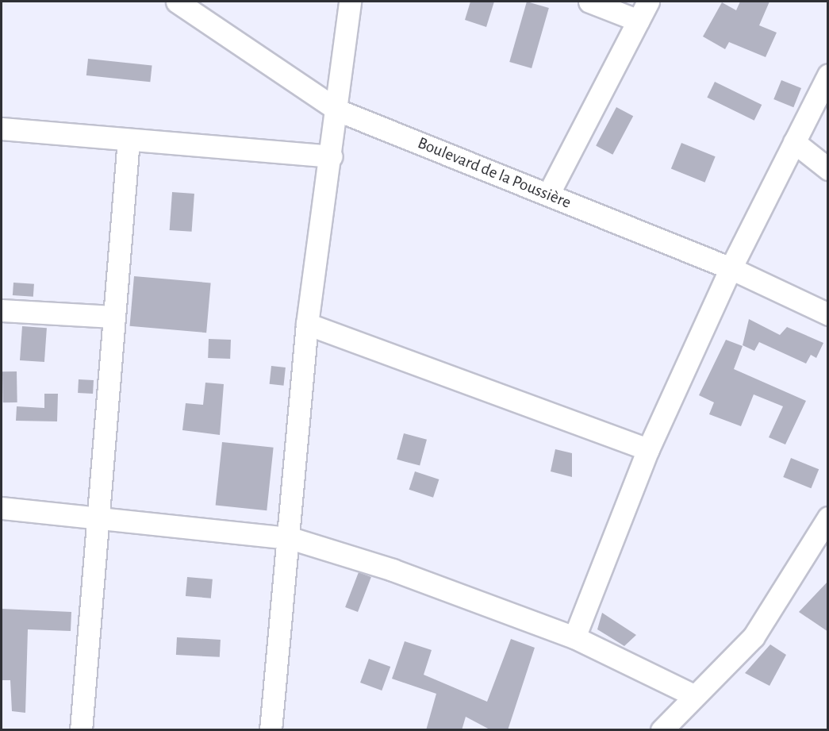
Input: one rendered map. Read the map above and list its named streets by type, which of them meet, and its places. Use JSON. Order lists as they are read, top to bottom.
{
  "streets": {
    "street": ["Boulevard de la Poussière"]
  }
}
